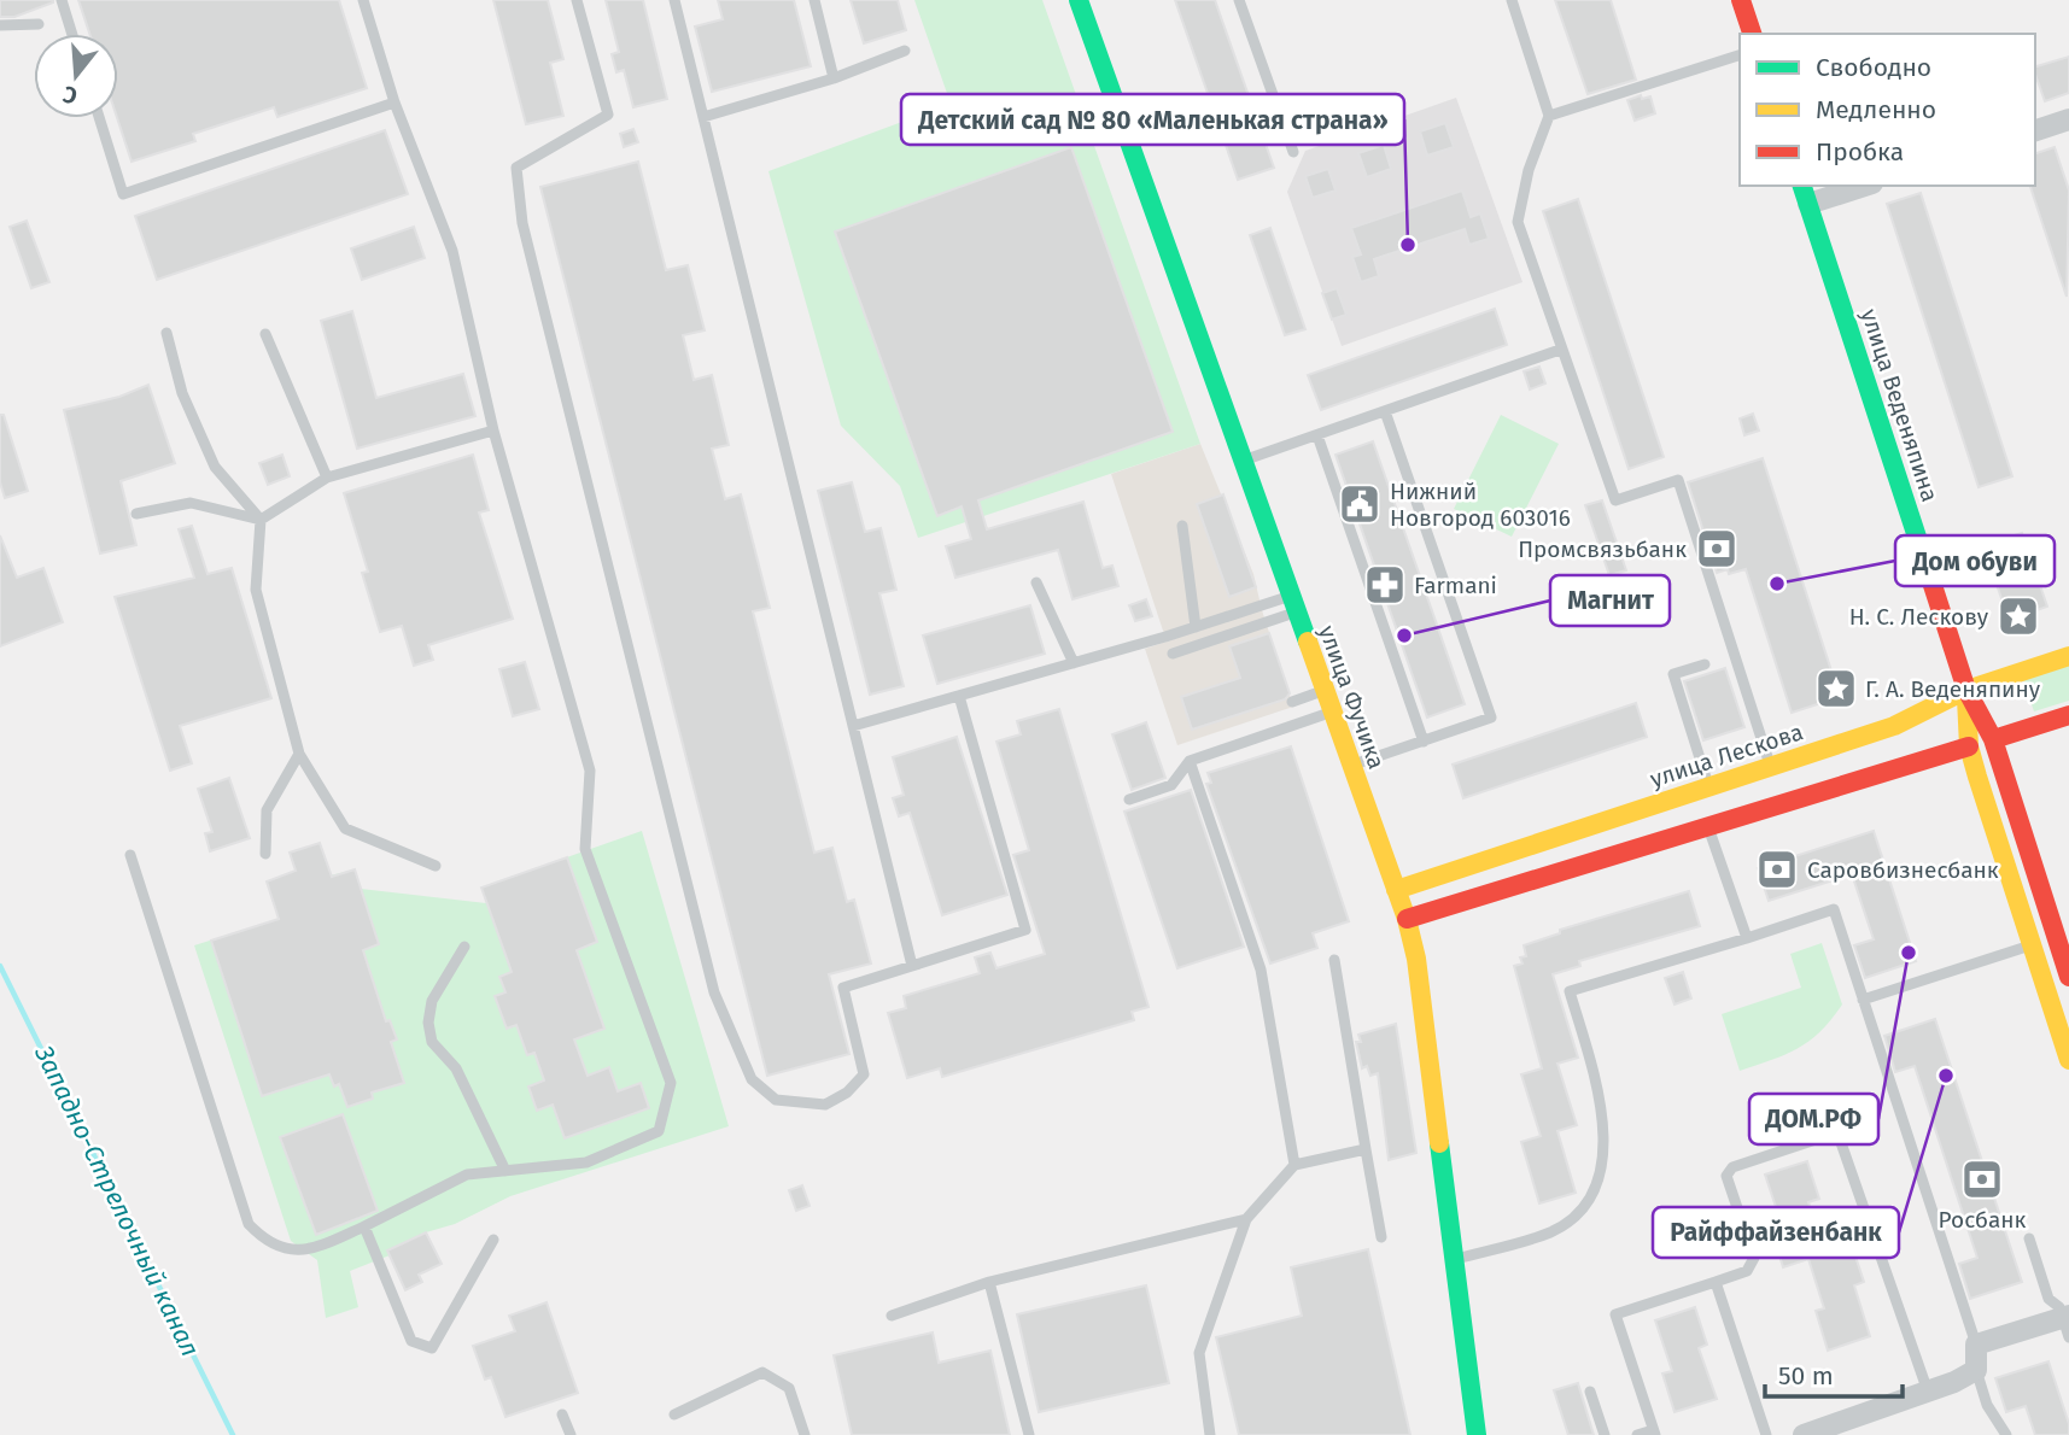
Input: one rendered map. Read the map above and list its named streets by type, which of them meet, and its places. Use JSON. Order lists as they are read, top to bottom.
{
  "streets": {
    "street": ["улица Веденяпина", "улица Фучика", "улица Лескова"]
  },
  "crossings": [
    ["улица Веденяпина", "улица Лескова"],
    ["улица Фучика", "улица Лескова"]
  ],
  "water": ["Западно-Стрелочный канал"],
  "places": {
    "other": [
      "Детский сад № 80 «Маленькая страна»",
      "Дом обуви",
      "Магнит",
      "ДОМ.РФ",
      "Райффайзенбанк"
    ],
    "public building": ["Нижний Новгород 603016"],
    "bank": ["Промсвязьбанк", "Саровбизнесбанк", "Росбанк"],
    "pharmacy": ["Farmani"],
    "place": ["Н. С. Лескову", "Г. А. Веденяпину"]
  },
  "legend": ["Свободно", "Медленно", "Пробка"],
  "scale_bar": "50 m",
  "north": "bottom"
}
